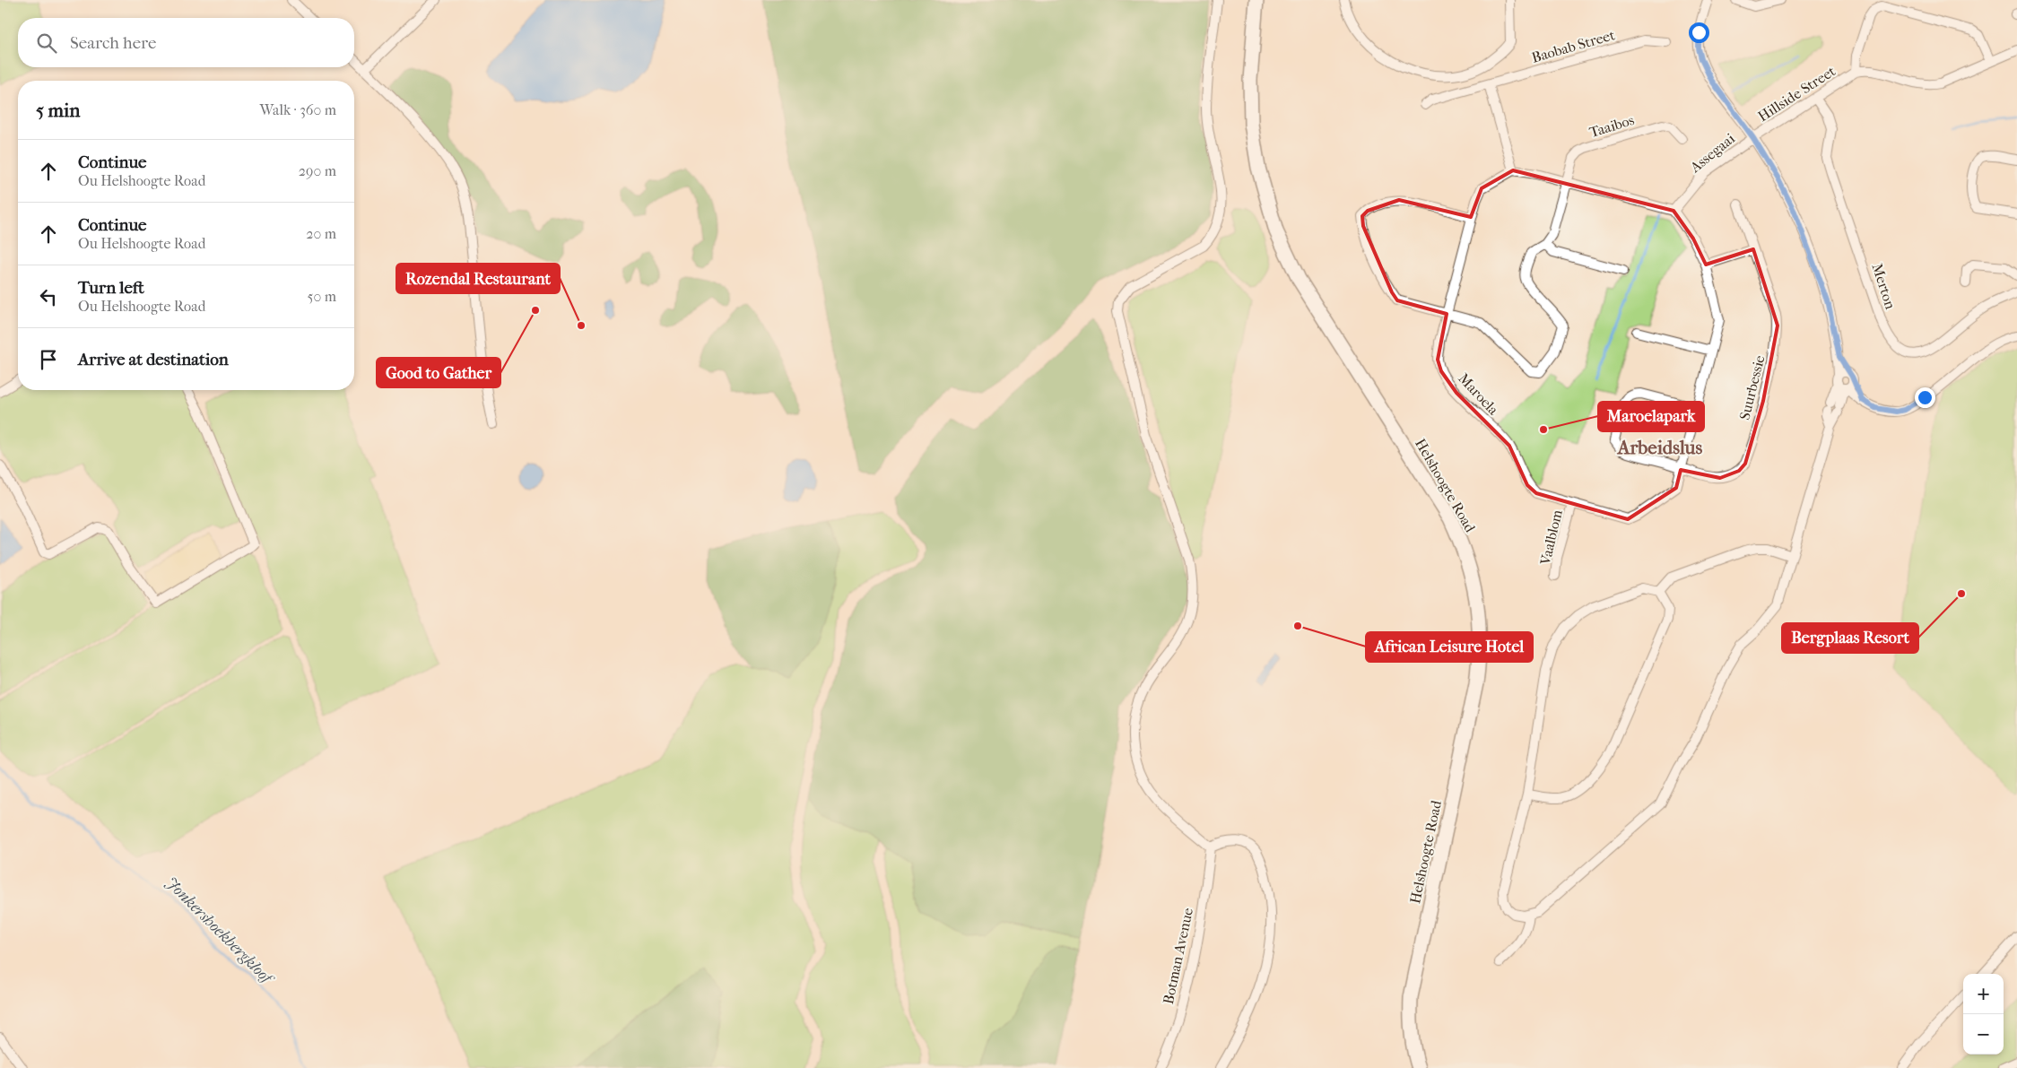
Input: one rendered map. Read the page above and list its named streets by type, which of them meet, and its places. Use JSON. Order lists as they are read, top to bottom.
{
  "streets": {
    "main road": ["Helshoogte Road"],
    "street": [
      "Baobab Street",
      "Hillside Street",
      "Taaibos",
      "Assegaai",
      "Merton",
      "Suurbessie",
      "Maroela",
      "Vaalblom",
      "Botman Avenue"
    ]
  },
  "crossings": [
    ["Hillside Street", "Assegaai"],
    ["Hillside Street", "Merton"],
    ["Assegaai", "Maroela"],
    ["Suurbessie", "Maroela"],
    ["Maroela", "Vaalblom"]
  ],
  "districts": ["Arbeidslus"],
  "water": ["Jonkershoekbergkloof"],
  "places": [
    "Good to Gather",
    "Rozendal Restaurant",
    "Maroelapark",
    "Bergplaas Resort",
    "African Leisure Hotel"
  ],
  "page": {
    "search": "Search here",
    "heading": ["5 min", "Walk · 360 m"],
    "list": [
      ["Continue", "Ou Helshoogte Road", "290 m"],
      ["Continue", "Ou Helshoogte Road", "20 m"],
      ["Turn left", "Ou Helshoogte Road", "50 m"],
      "Arrive at destination"
    ],
    "map_buttons": ["+", "−"]
  }
}
